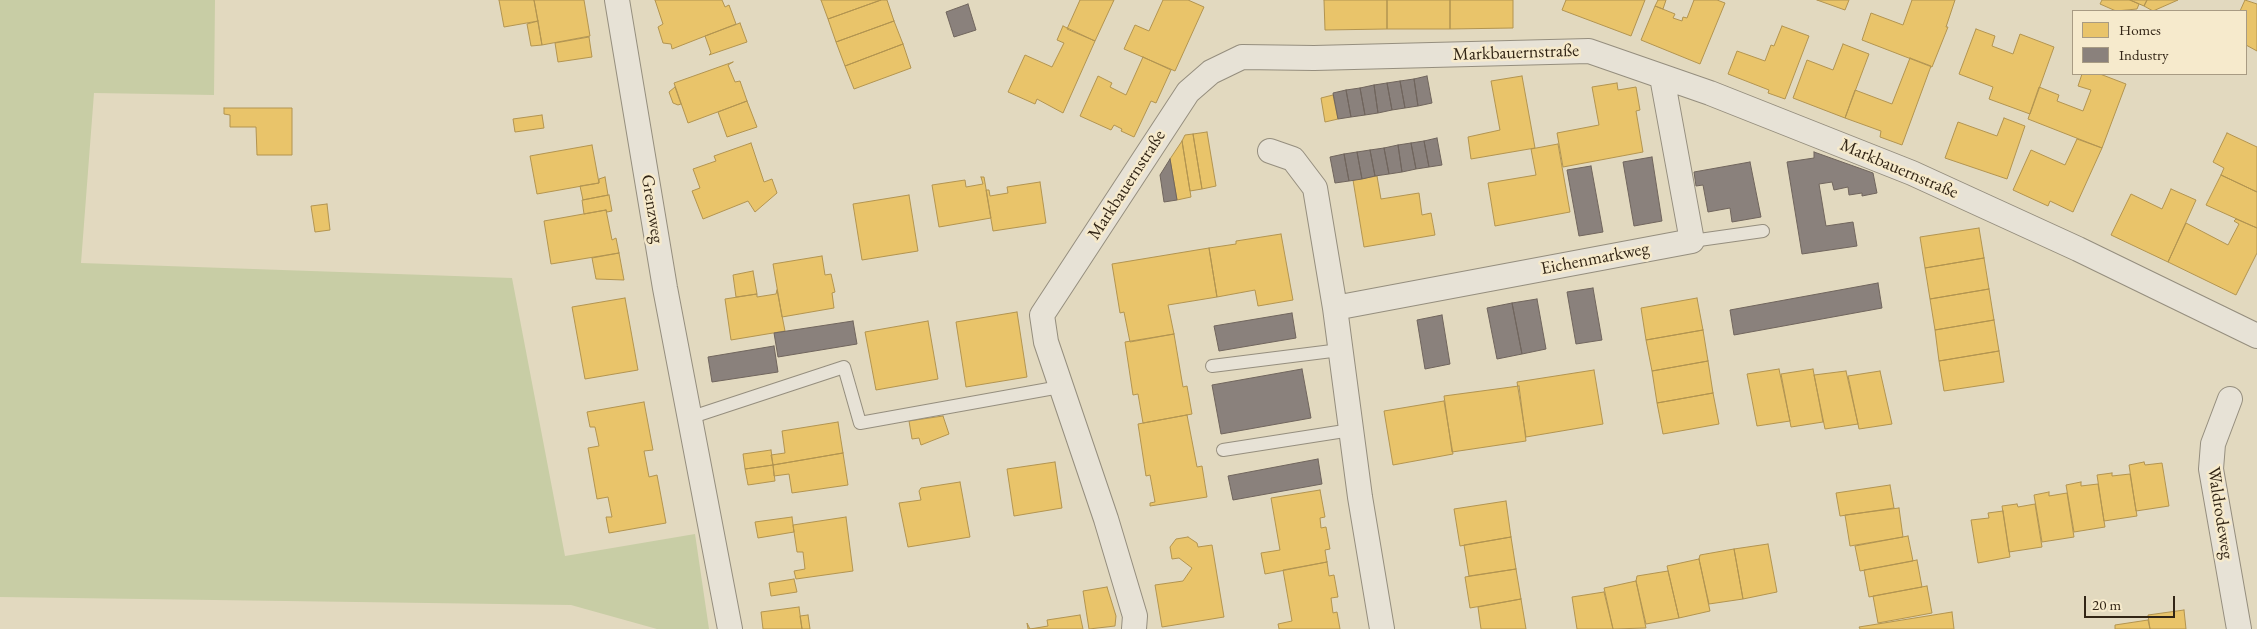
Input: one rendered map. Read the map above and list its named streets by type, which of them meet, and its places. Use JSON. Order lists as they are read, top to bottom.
{
  "streets": {
    "street": [
      "Markbauernstraße",
      "Grenzweg",
      "Eichenmarkweg",
      "Waldrodeweg"
    ]
  },
  "legend": ["Homes", "Industry"],
  "scale_bar": "20 m"
}
